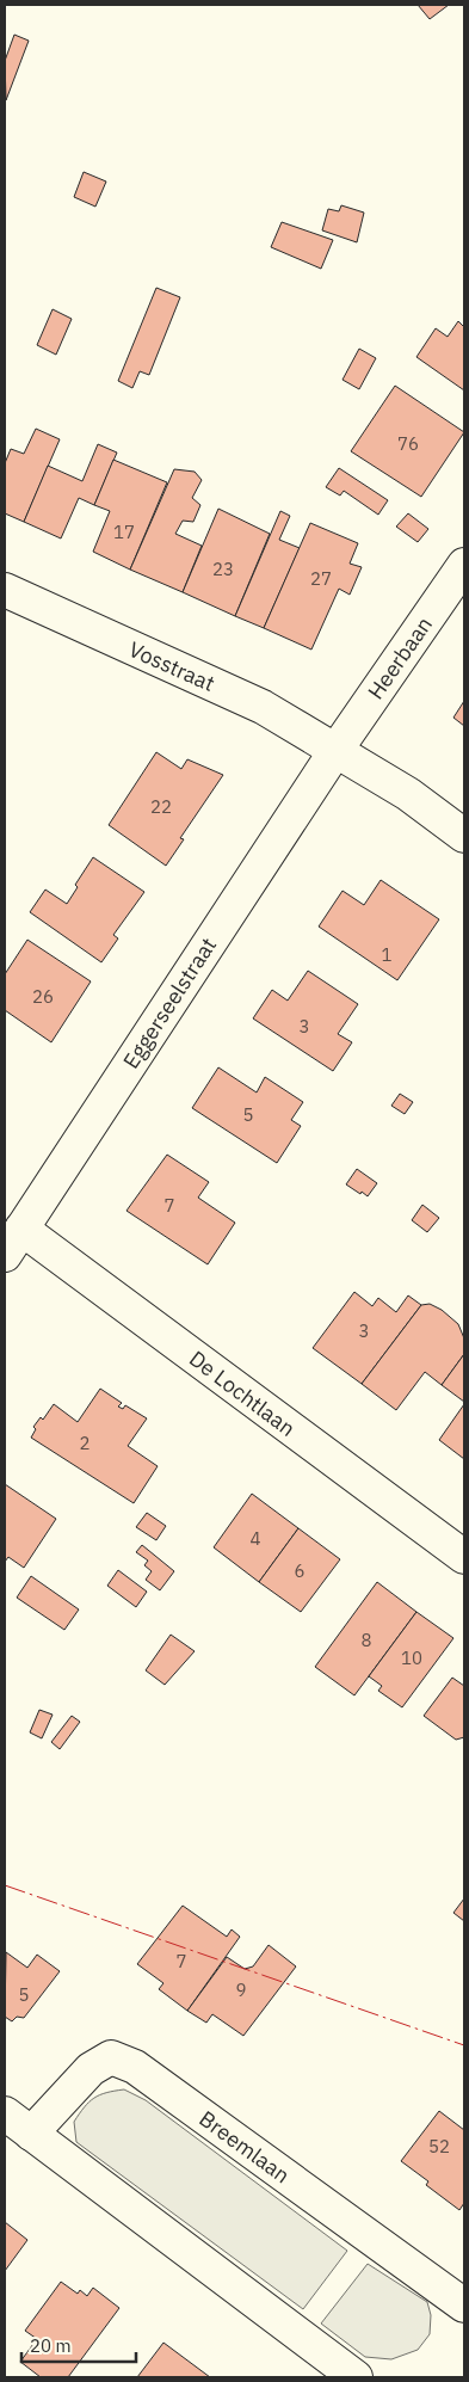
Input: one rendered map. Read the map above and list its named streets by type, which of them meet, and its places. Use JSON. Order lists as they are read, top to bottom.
{
  "streets": {
    "street": [
      "Heerbaan",
      "Vosstraat",
      "Eggerseelstraat",
      "De Lochtlaan",
      "Breemlaan"
    ]
  },
  "crossings": [
    ["Heerbaan", "Vosstraat"],
    ["Heerbaan", "Eggerseelstraat"],
    ["Vosstraat", "Eggerseelstraat"],
    ["Eggerseelstraat", "De Lochtlaan"]
  ],
  "house_numbers": [
    "76",
    "17",
    "23",
    "27",
    "22",
    "1",
    "26",
    "3",
    "5",
    "7",
    "3",
    "2",
    "4",
    "6",
    "8",
    "10",
    "7",
    "9",
    "5",
    "52"
  ],
  "scale_bar": "20 m"
}
